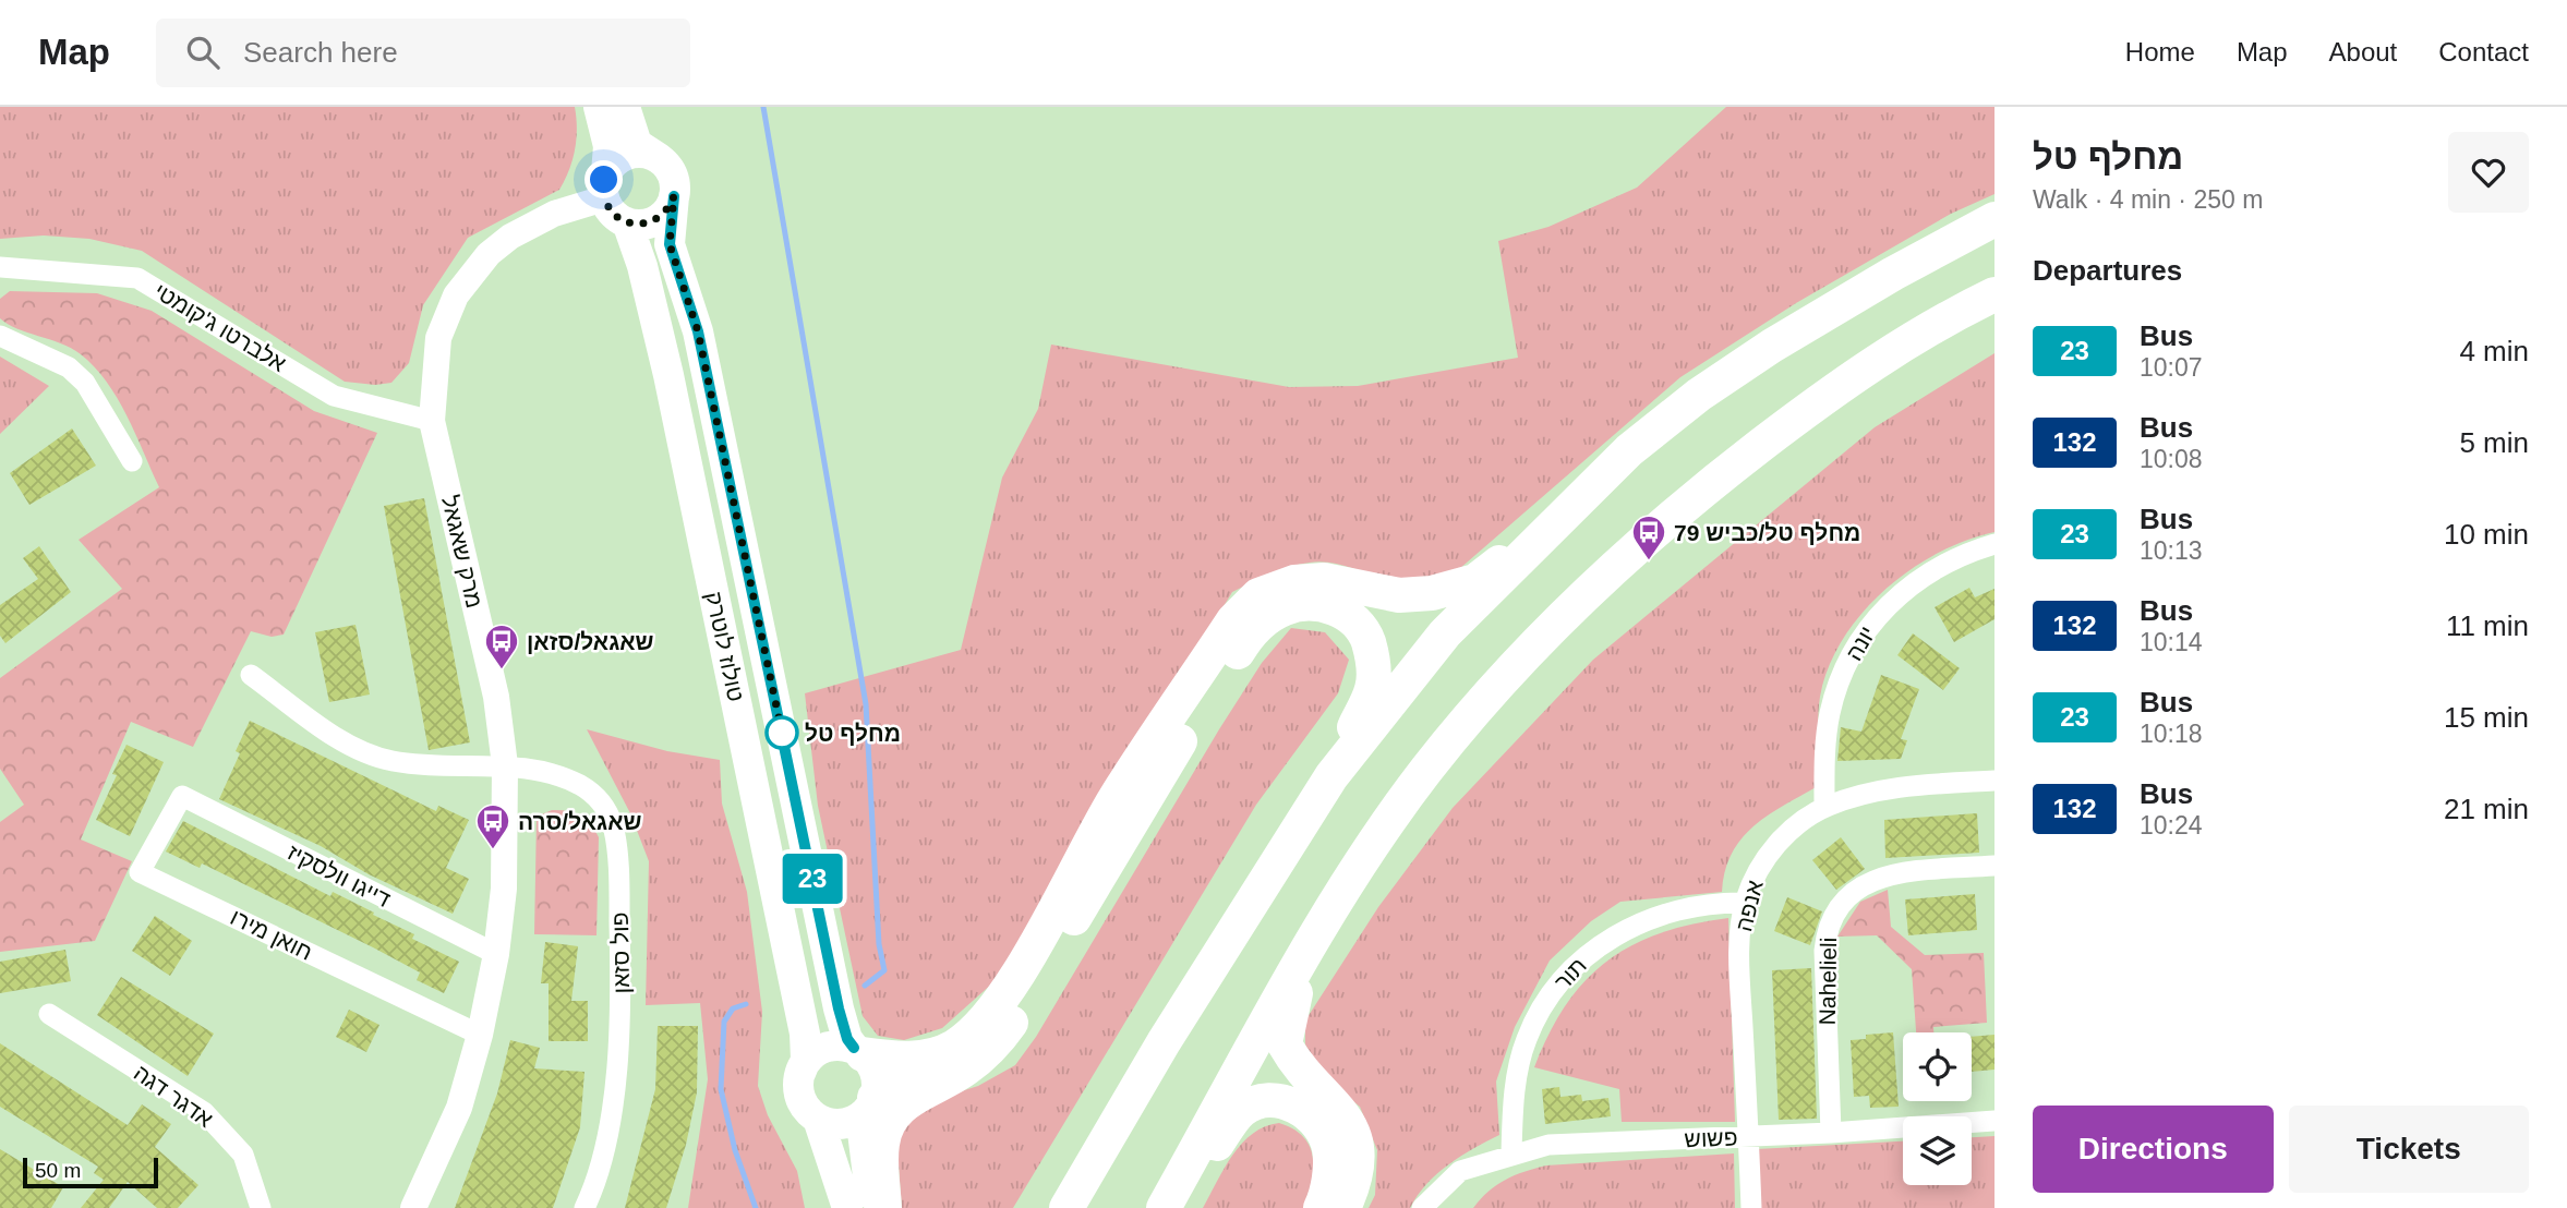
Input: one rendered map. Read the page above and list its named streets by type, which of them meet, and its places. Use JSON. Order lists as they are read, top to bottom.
{
  "streets": {
    "main road": ["טולוז לוטרק"],
    "street": [
      "אלברטו ג'קומטי",
      "מרק שאגאל",
      "יונה",
      "דייגו וולסקיז",
      "אנפה",
      "חואן מירו",
      "פול סזאן",
      "תור",
      "Nahelieli",
      "אדגר דגה",
      "פשוש"
    ]
  },
  "crossings": [
    ["אלברטו ג'קומטי", "מרק שאגאל"],
    ["מרק שאגאל", "טולוז לוטרק"],
    ["מרק שאגאל", "דייגו וולסקיז"],
    ["מרק שאגאל", "חואן מירו"],
    ["מרק שאגאל", "פול סזאן"],
    ["יונה", "אנפה"],
    ["דייגו וולסקיז", "חואן מירו"],
    ["אנפה", "תור"],
    ["אנפה", "פשוש"],
    ["תור", "פשוש"],
    ["Nahelieli", "פשוש"]
  ],
  "places": {
    "bus stop": ["מחלף טל/כביש 79", "שאגאל/סזאן", "שאגאל/סרה"],
    "other": ["מחלף טל"]
  },
  "lines": ["bus line 23"],
  "scale_bar": "50 m",
  "page": {
    "header": "Map",
    "search": "Search here",
    "nav": [
      "Home",
      "Map",
      "About",
      "Contact"
    ],
    "on_map": "23",
    "heading": [
      ["מחלף טל", "Walk · 4 min · 250 m"],
      "Departures"
    ],
    "list": [
      {
        "mark": "23",
        "name": "Bus",
        "note": "10:07",
        "value": "4 min"
      },
      {
        "mark": "132",
        "name": "Bus",
        "note": "10:08",
        "value": "5 min"
      },
      {
        "mark": "23",
        "name": "Bus",
        "note": "10:13",
        "value": "10 min"
      },
      {
        "mark": "132",
        "name": "Bus",
        "note": "10:14",
        "value": "11 min"
      },
      {
        "mark": "23",
        "name": "Bus",
        "note": "10:18",
        "value": "15 min"
      },
      {
        "mark": "132",
        "name": "Bus",
        "note": "10:24",
        "value": "21 min"
      }
    ],
    "buttons": ["Directions", "Tickets"],
    "scale": "50 m"
  }
}
